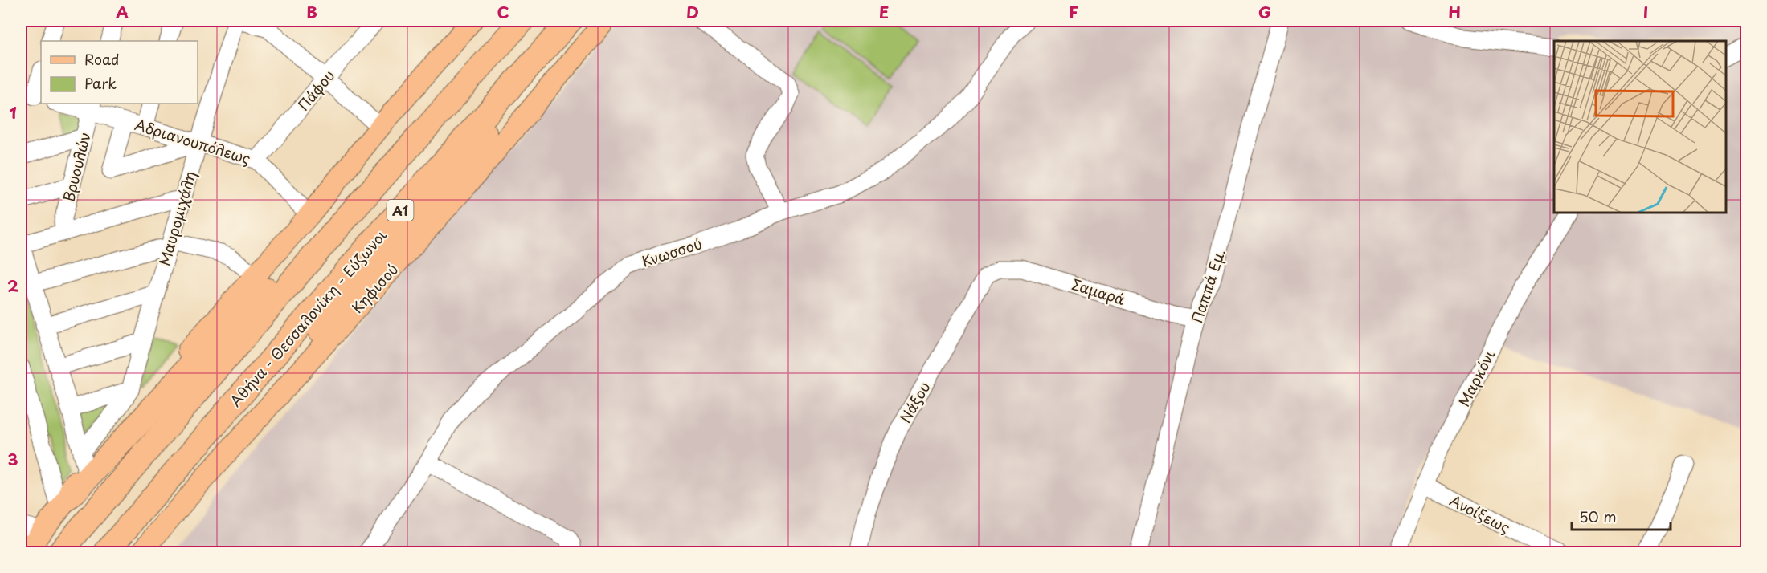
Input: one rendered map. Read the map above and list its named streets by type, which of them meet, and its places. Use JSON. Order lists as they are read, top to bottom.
{
  "streets": {
    "highway": ["Α1", "Αθήνα - Θεσσαλονίκη - Εύζωνοι"],
    "main road": ["Κηφισού"],
    "street": [
      "Πάφου",
      "Αδριανουπόλεως",
      "Βρυουλών",
      "Μαυρομιχάλη",
      "Κνωσσού",
      "Παππά Εμ.",
      "Σαμαρά",
      "Μαρκόνι",
      "Νάξου",
      "Ανοίξεως"
    ]
  },
  "crossings": [
    ["Πάφου", "Αδριανουπόλεως"],
    ["Αδριανουπόλεως", "Βρυουλών"],
    ["Αδριανουπόλεως", "Μαυρομιχάλη"],
    ["Παππά Εμ.", "Σαμαρά"],
    ["Σαμαρά", "Νάξου"],
    ["Μαρκόνι", "Ανοίξεως"]
  ],
  "legend": ["Road", "Park"],
  "scale_bar": "50 m",
  "grid": {
    "columns": [
      "A",
      "B",
      "C",
      "D",
      "E",
      "F",
      "G",
      "H",
      "I"
    ],
    "rows": ["1", "2", "3"]
  }
}
